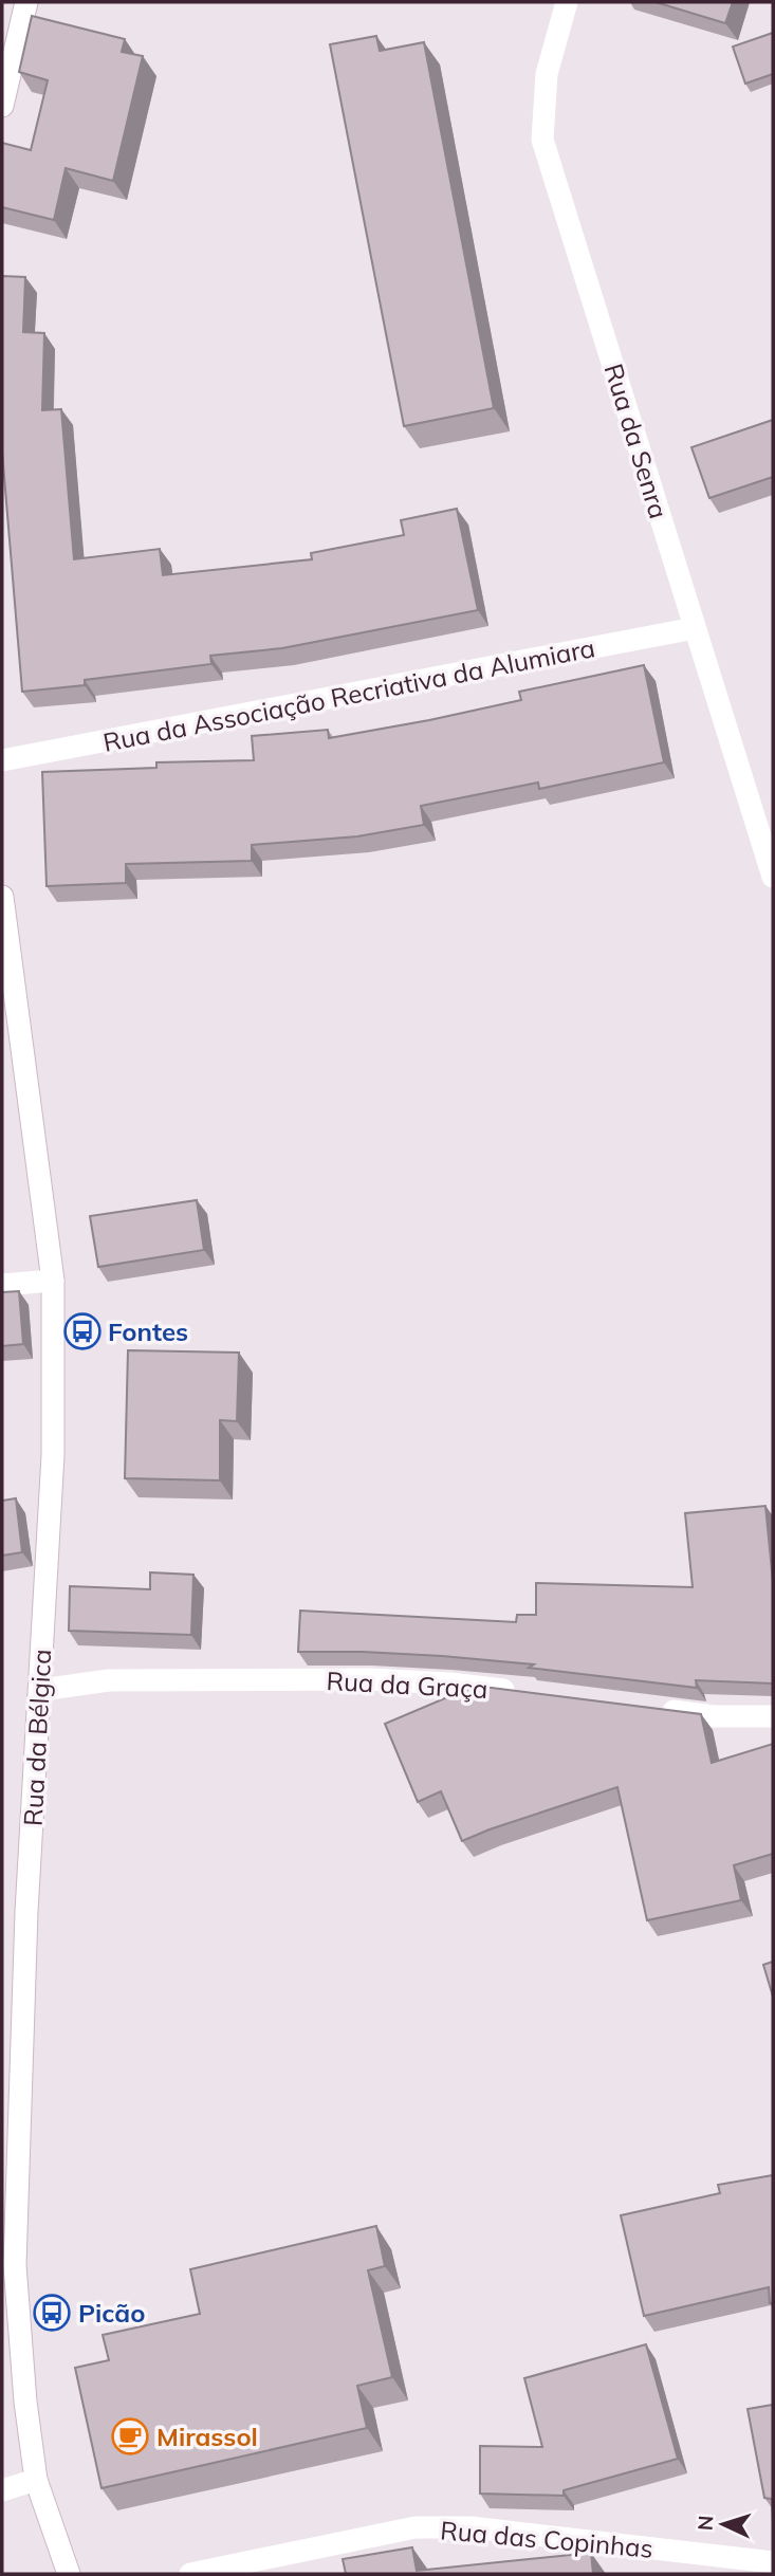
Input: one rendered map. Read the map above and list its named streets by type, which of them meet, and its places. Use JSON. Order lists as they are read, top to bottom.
{
  "streets": {
    "street": [
      "Rua da Senra",
      "Rua da Associação Recriativa da Alumiara",
      "Rua da Graça",
      "Rua da Bélgica",
      "Rua das Copinhas"
    ]
  },
  "crossings": [
    ["Rua da Senra", "Rua da Associação Recriativa da Alumiara"],
    ["Rua da Graça", "Rua da Bélgica"]
  ],
  "places": {
    "bus stop": ["Fontes", "Picão"],
    "cafe": ["Mirassol"]
  },
  "north": "left"
}
